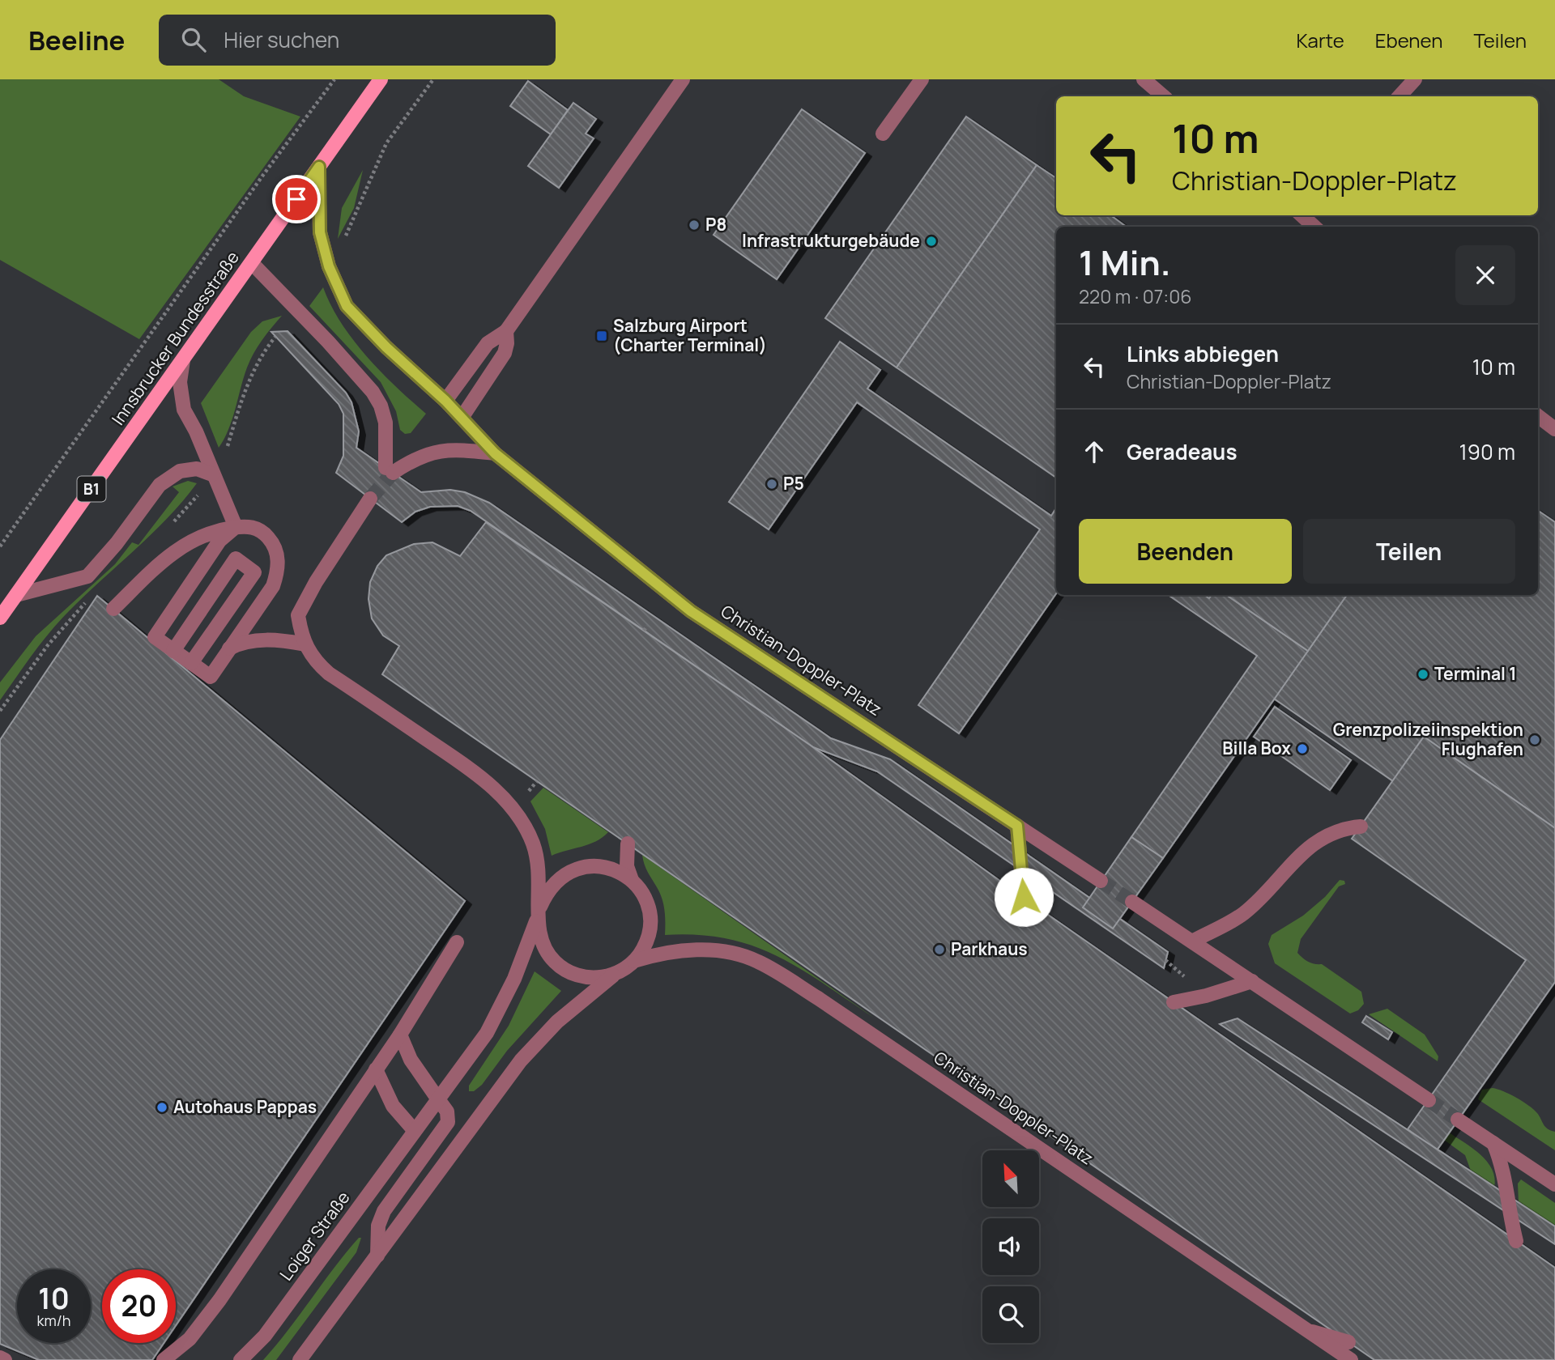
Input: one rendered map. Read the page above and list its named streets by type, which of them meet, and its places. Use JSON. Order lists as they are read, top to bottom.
{
  "streets": {
    "main road": ["Innsbrucker Bundesstraße", "B1"],
    "street": ["Christian-Doppler-Platz", "Loiger Straße"]
  },
  "crossings": [
    ["Christian-Doppler-Platz", "Loiger Straße"]
  ],
  "places": {
    "other": [
      "P8",
      "Infrastrukturgebäude",
      "P5",
      "Terminal 1",
      "Grenzpolizeiinspektion Flughafen",
      "Billa Box",
      "Parkhaus",
      "Autohaus Pappas"
    ],
    "transit": ["Salzburg Airport (Charter Terminal)"]
  },
  "north": "top left",
  "page": {
    "header": "Beeline",
    "search": "Hier suchen",
    "nav": ["Karte", "Ebenen", "Teilen"],
    "turn": ["10 m", "Christian-Doppler-Platz"],
    "heading": ["1 Min.", "220 m · 07:06"],
    "list": [
      {
        "name": "Links abbiegen",
        "note": "Christian-Doppler-Platz",
        "value": "10 m"
      },
      {
        "name": "Geradeaus",
        "value": "190 m"
      }
    ],
    "buttons": ["Beenden", "Teilen"],
    "speed": "10 km/h",
    "limit": "20"
  }
}
